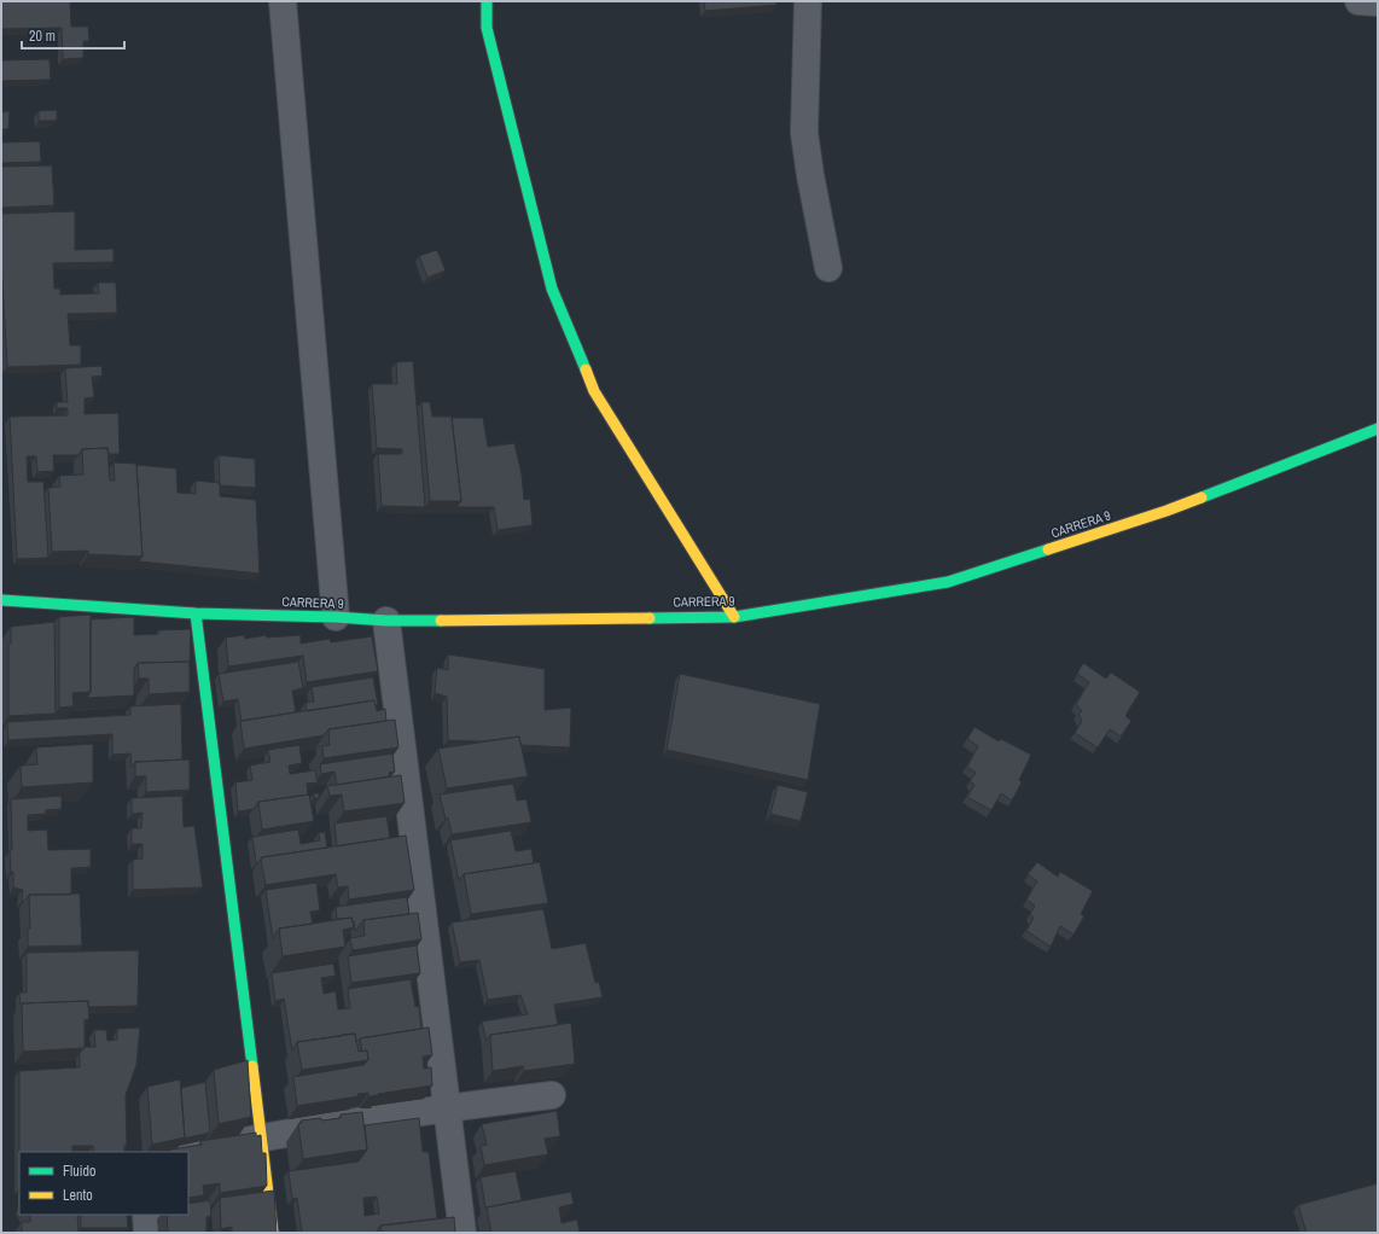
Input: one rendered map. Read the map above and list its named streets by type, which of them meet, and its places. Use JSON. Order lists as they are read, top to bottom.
{
  "streets": {
    "main road": ["CARRERA 9"]
  },
  "legend": ["Fluido", "Lento"],
  "scale_bar": "20 m"
}
